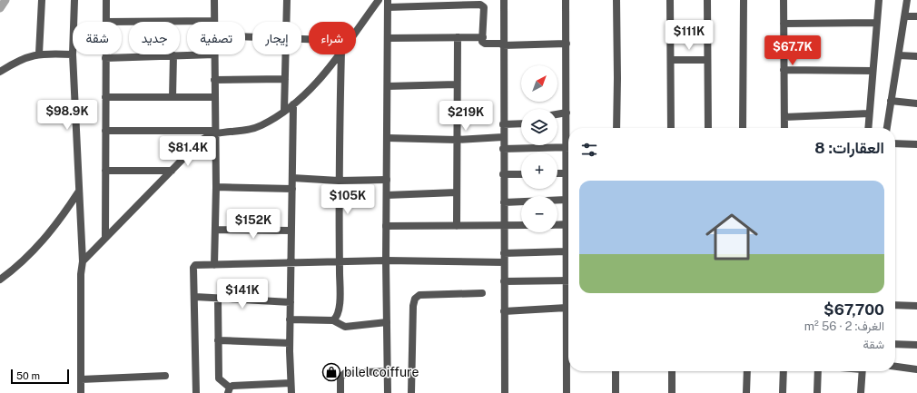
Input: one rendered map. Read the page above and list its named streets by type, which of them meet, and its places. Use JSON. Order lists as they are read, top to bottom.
{
  "places": {
    "shop": ["bilel coiffure"]
  },
  "scale_bar": "50 m",
  "north": "top right",
  "page": {
    "price": [
      "$111K",
      "$67.7K",
      "$98.9K",
      "$219K",
      "$81.4K",
      "$105K",
      "$152K",
      "$141K"
    ],
    "chip": [
      "شراء",
      "إيجار",
      "تصفية",
      "جديد",
      "شقة"
    ],
    "map_buttons": ["+", "−"],
    "heading": "العقارات: 8",
    "list": [
      {
        "name": "$67,700",
        "note": "الغرف: 2 · 56 m² · شقة"
      }
    ],
    "scale": "50 m"
  }
}
